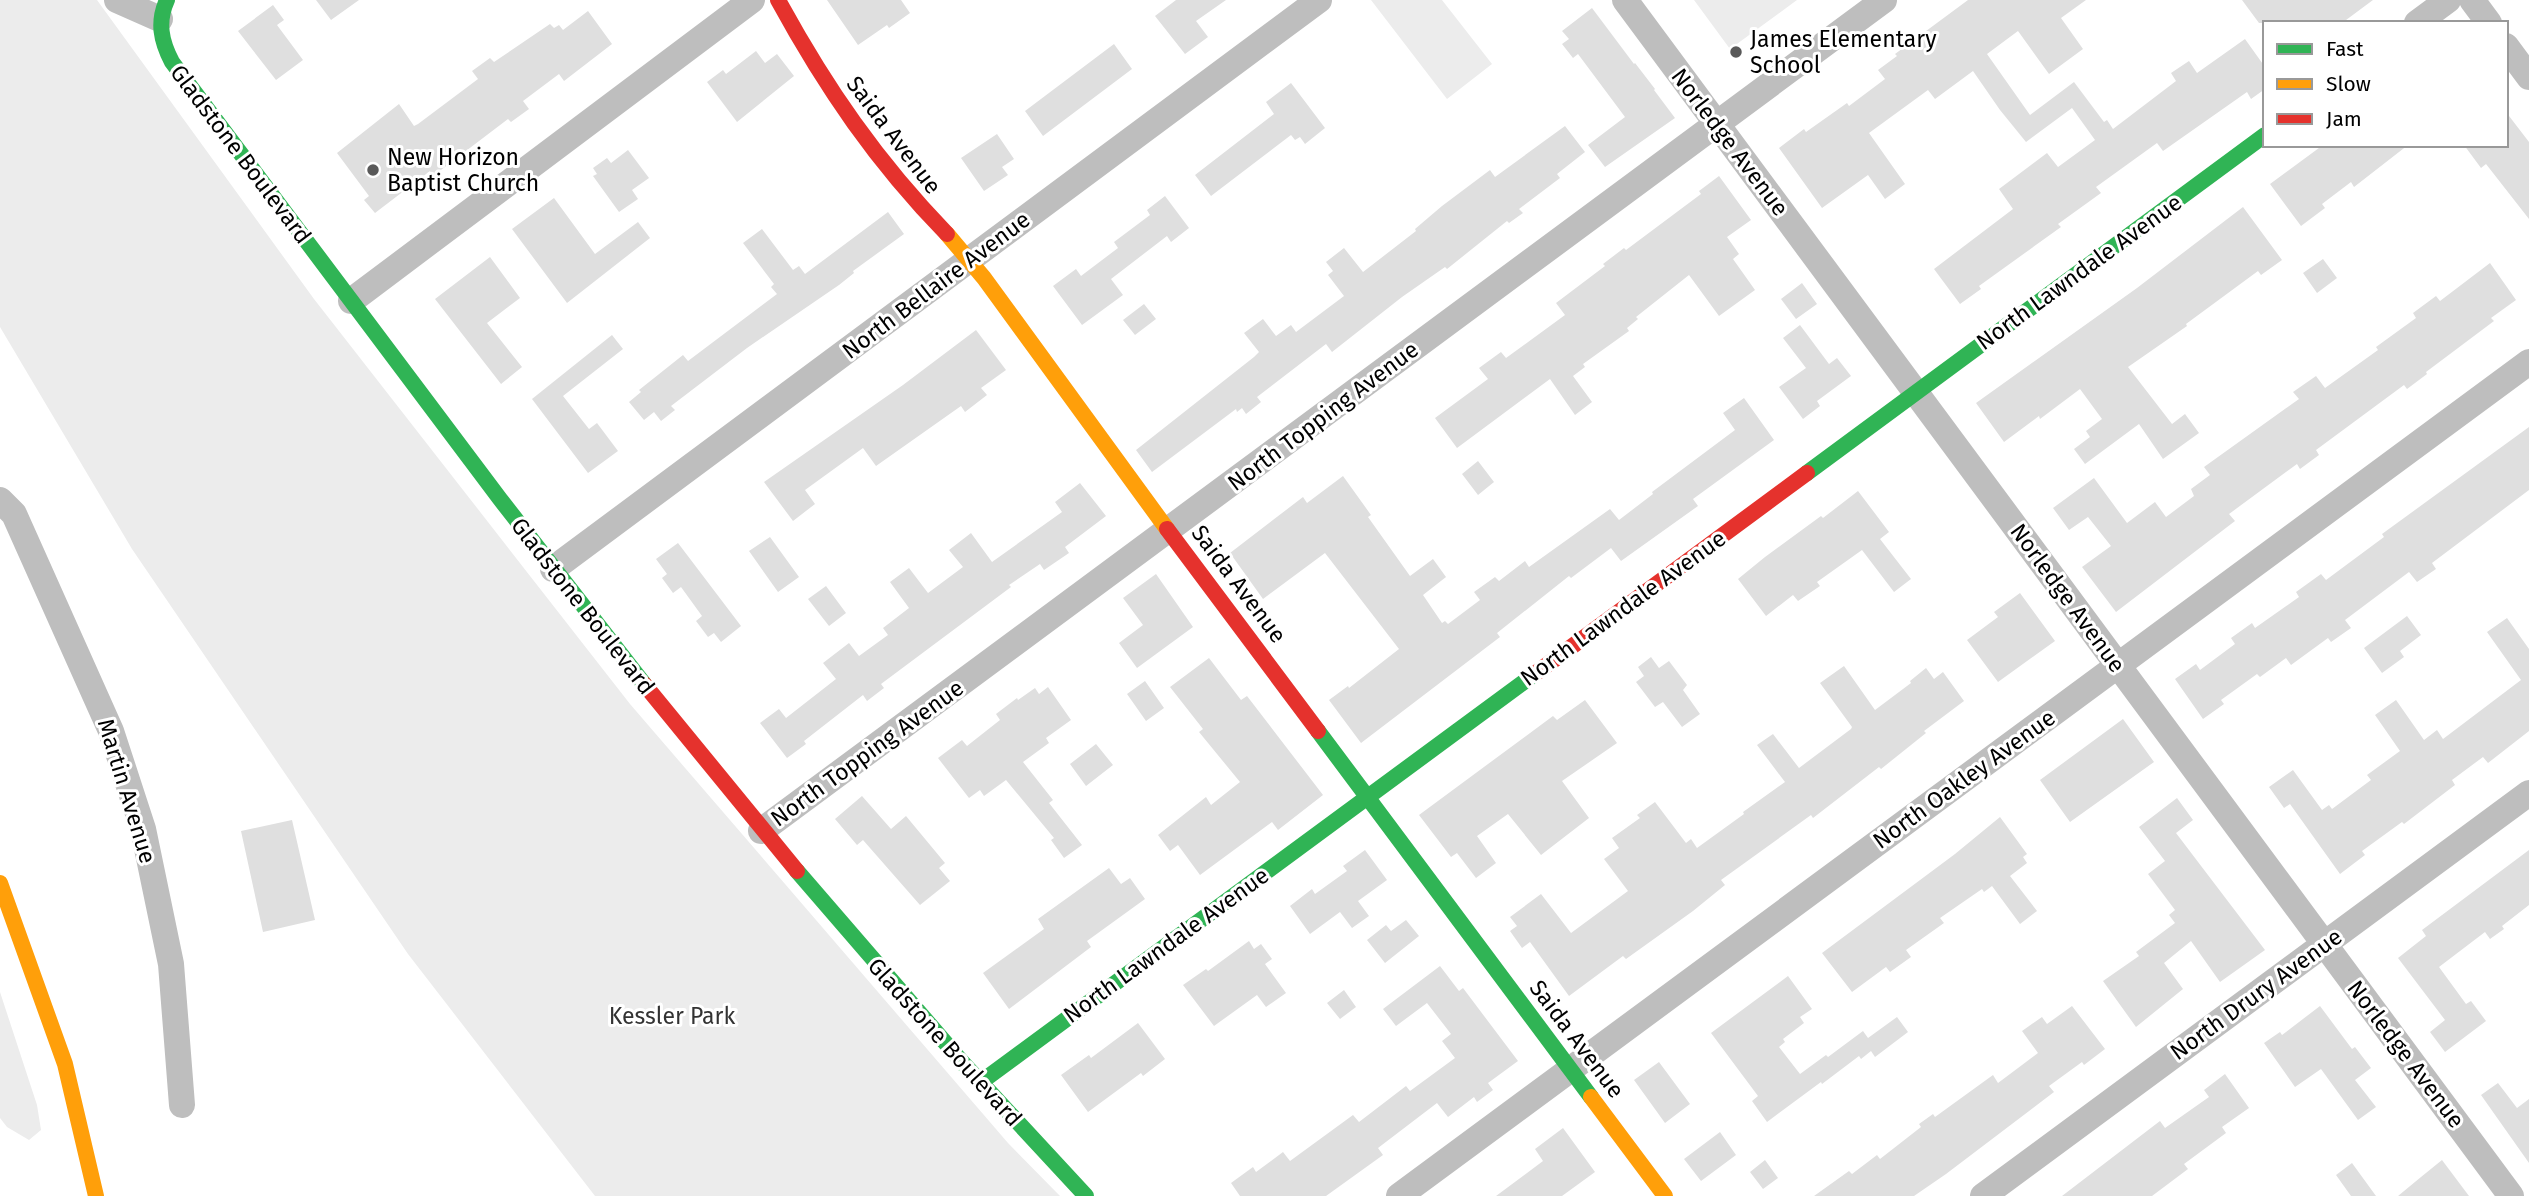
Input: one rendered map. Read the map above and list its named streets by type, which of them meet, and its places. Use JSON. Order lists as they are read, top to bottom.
{
  "streets": {
    "street": [
      "Saida Avenue",
      "Norledge Avenue",
      "Gladstone Boulevard",
      "North Lawndale Avenue",
      "North Bellaire Avenue",
      "North Topping Avenue",
      "North Oakley Avenue",
      "Martin Avenue",
      "North Drury Avenue"
    ]
  },
  "crossings": [
    ["Saida Avenue", "North Lawndale Avenue"],
    ["Saida Avenue", "North Bellaire Avenue"],
    ["Saida Avenue", "North Topping Avenue"],
    ["Saida Avenue", "North Oakley Avenue"],
    ["Norledge Avenue", "North Lawndale Avenue"],
    ["Norledge Avenue", "North Topping Avenue"],
    ["Norledge Avenue", "North Oakley Avenue"],
    ["Norledge Avenue", "North Drury Avenue"],
    ["Gladstone Boulevard", "North Lawndale Avenue"],
    ["Gladstone Boulevard", "North Bellaire Avenue"],
    ["Gladstone Boulevard", "North Topping Avenue"]
  ],
  "parks": ["Kessler Park"],
  "places": ["James Elementary School", "New Horizon Baptist Church"],
  "legend": ["Fast", "Slow", "Jam"]
}
